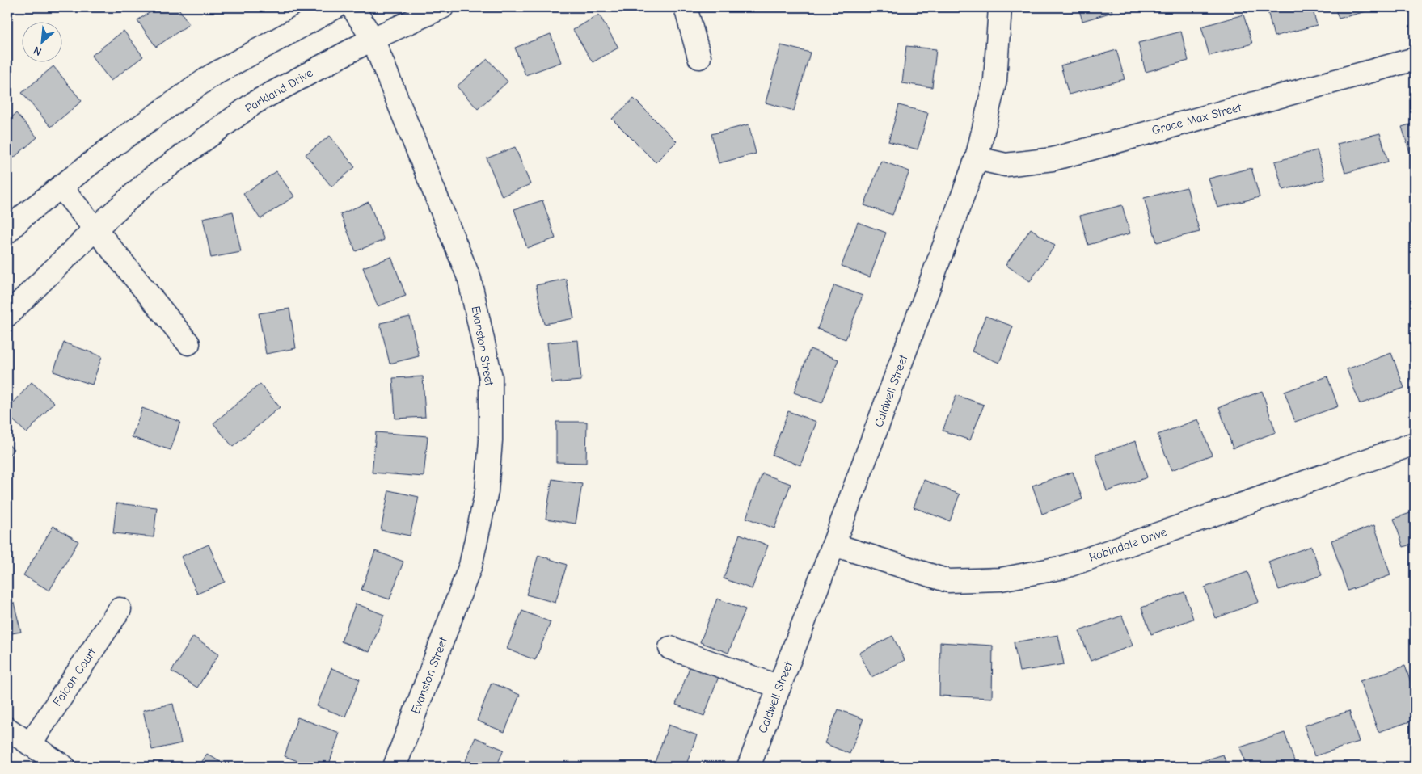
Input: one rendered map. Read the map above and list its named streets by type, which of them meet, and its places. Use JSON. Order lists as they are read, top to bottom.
{
  "streets": {
    "street": [
      "Parkland Drive",
      "Grace Max Street",
      "Evanston Street",
      "Caldwell Street",
      "Robindale Drive",
      "Falcon Court"
    ]
  },
  "crossings": [
    ["Parkland Drive", "Evanston Street"],
    ["Grace Max Street", "Caldwell Street"],
    ["Caldwell Street", "Robindale Drive"]
  ],
  "north": "bottom left"
}
